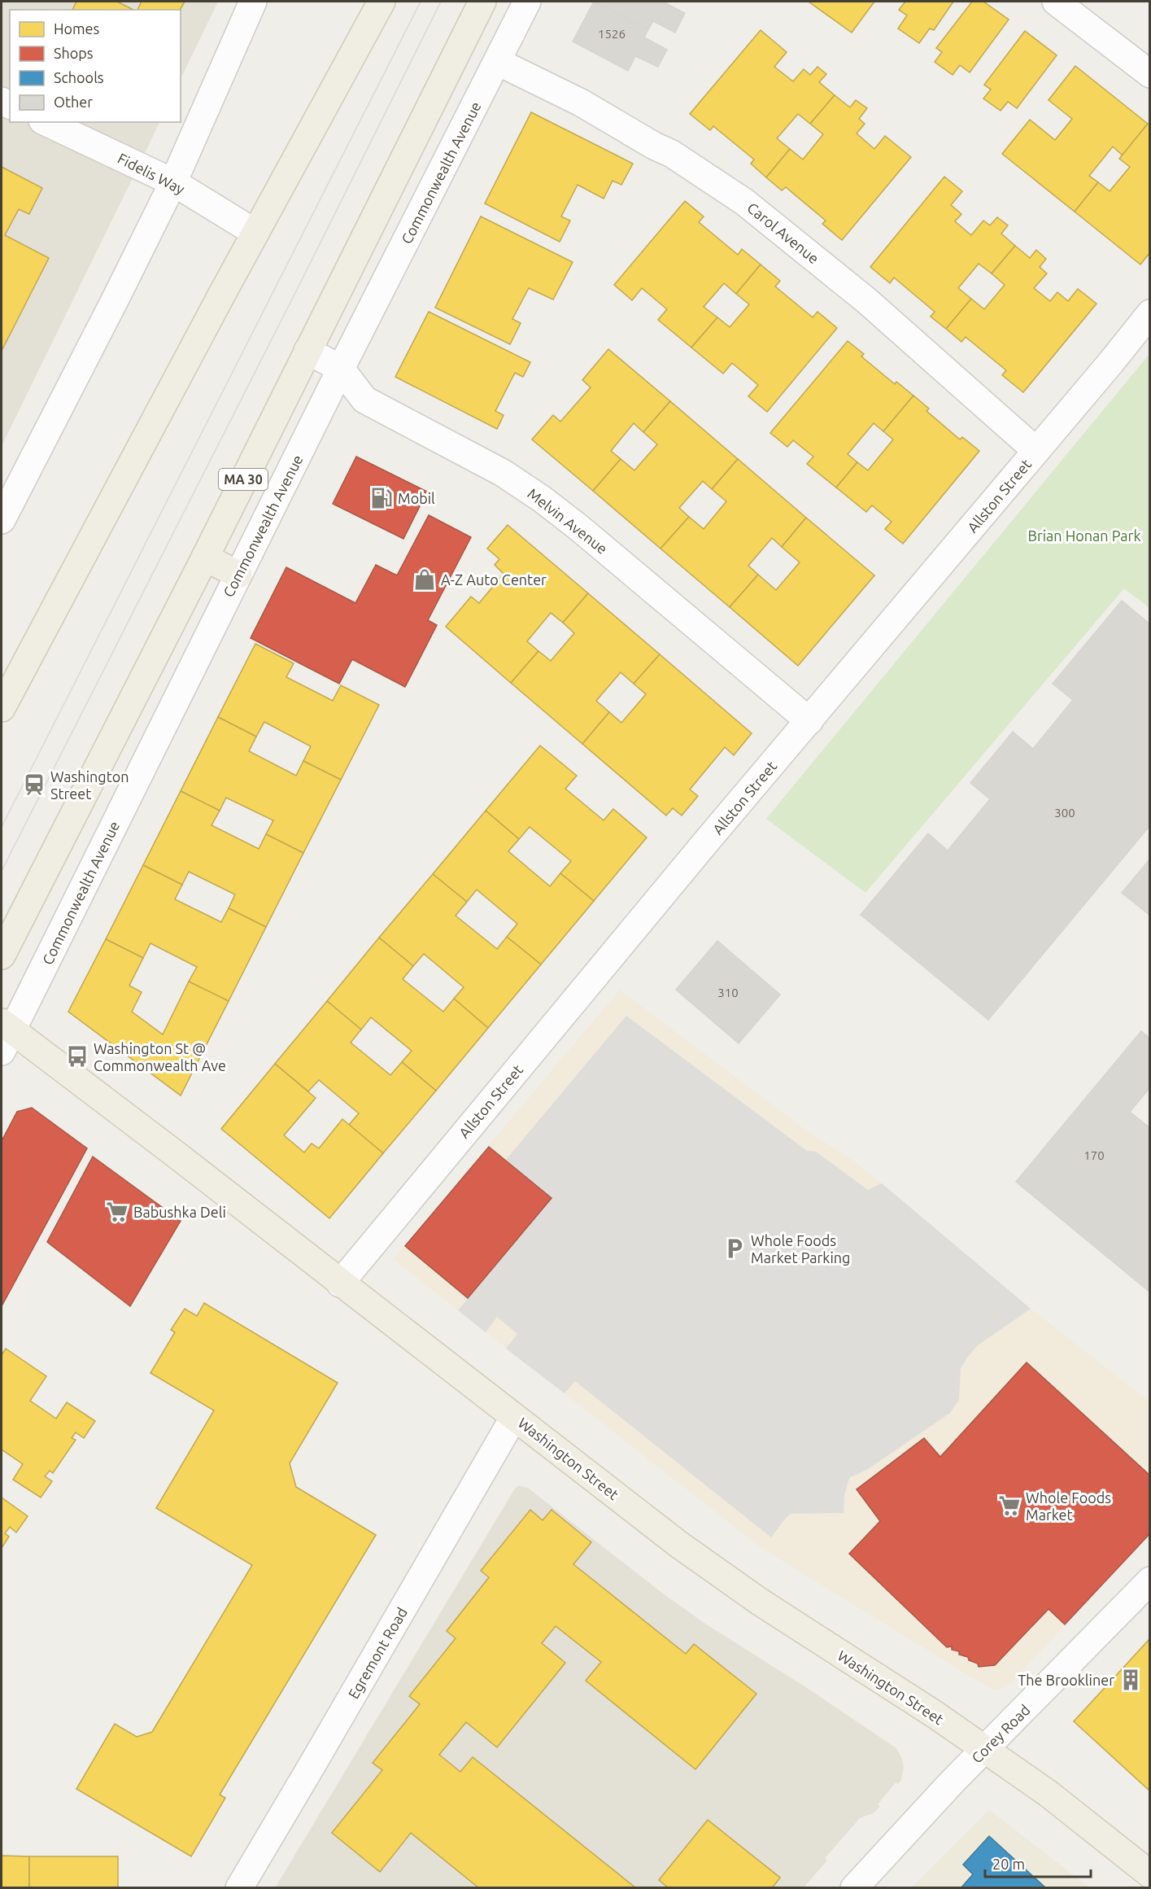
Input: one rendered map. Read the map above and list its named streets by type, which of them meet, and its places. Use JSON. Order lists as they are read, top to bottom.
{
  "streets": {
    "main road": ["MA 30", "Washington Street"],
    "street": [
      "Commonwealth Avenue",
      "Fidelis Way",
      "Carol Avenue",
      "Allston Street",
      "Melvin Avenue",
      "Egremont Road",
      "Corey Road"
    ]
  },
  "crossings": [
    ["Commonwealth Avenue", "Carol Avenue"],
    ["Commonwealth Avenue", "Melvin Avenue"],
    ["Commonwealth Avenue", "Washington Street"],
    ["Carol Avenue", "Allston Street"],
    ["MA 30", "Melvin Avenue"],
    ["Allston Street", "Melvin Avenue"],
    ["Allston Street", "Washington Street"],
    ["Washington Street", "Egremont Road"],
    ["Washington Street", "Corey Road"]
  ],
  "parks": ["Brian Honan Park"],
  "places": {
    "fuel station": ["Mobil"],
    "shop": ["A-Z Auto Center"],
    "station": ["Washington Street"],
    "bus stop": ["Washington St @ Commonwealth Ave"],
    "supermarket": ["Babushka Deli", "Whole Foods Market"],
    "parking": ["Whole Foods Market Parking"],
    "building": ["The Brookliner"]
  },
  "house_numbers": [
    "1526",
    "300",
    "310",
    "170"
  ],
  "legend": [
    "Homes",
    "Shops",
    "Schools",
    "Other"
  ],
  "scale_bar": "20 m"
}
